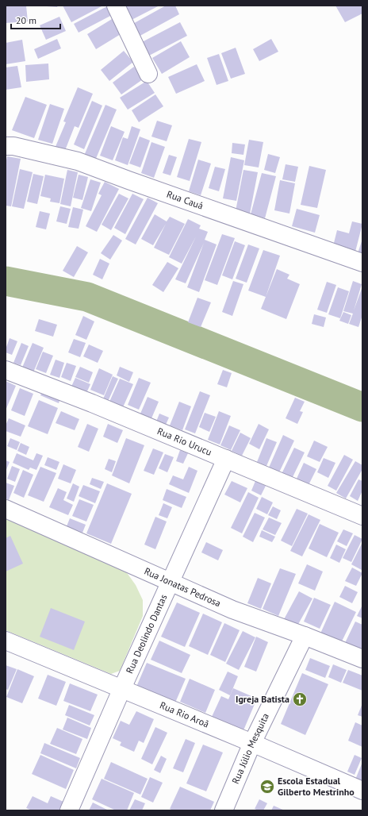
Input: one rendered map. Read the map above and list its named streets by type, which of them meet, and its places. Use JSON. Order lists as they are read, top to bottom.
{
  "streets": {
    "street": [
      "Rua Cauá",
      "Rua Rio Urucu",
      "Rua Jonatas Pedrosa",
      "Rua Deolindo Dantas",
      "Rua Rio Aroã",
      "Rua Júlio Mesquita"
    ]
  },
  "crossings": [
    ["Rua Rio Urucu", "Rua Deolindo Dantas"],
    ["Rua Jonatas Pedrosa", "Rua Deolindo Dantas"],
    ["Rua Jonatas Pedrosa", "Rua Júlio Mesquita"],
    ["Rua Deolindo Dantas", "Rua Rio Aroã"],
    ["Rua Rio Aroã", "Rua Júlio Mesquita"]
  ],
  "places": {
    "church": ["Igreja Batista"],
    "school or university": ["Escola Estadual Gilberto Mestrinho"]
  },
  "scale_bar": "20 m"
}
